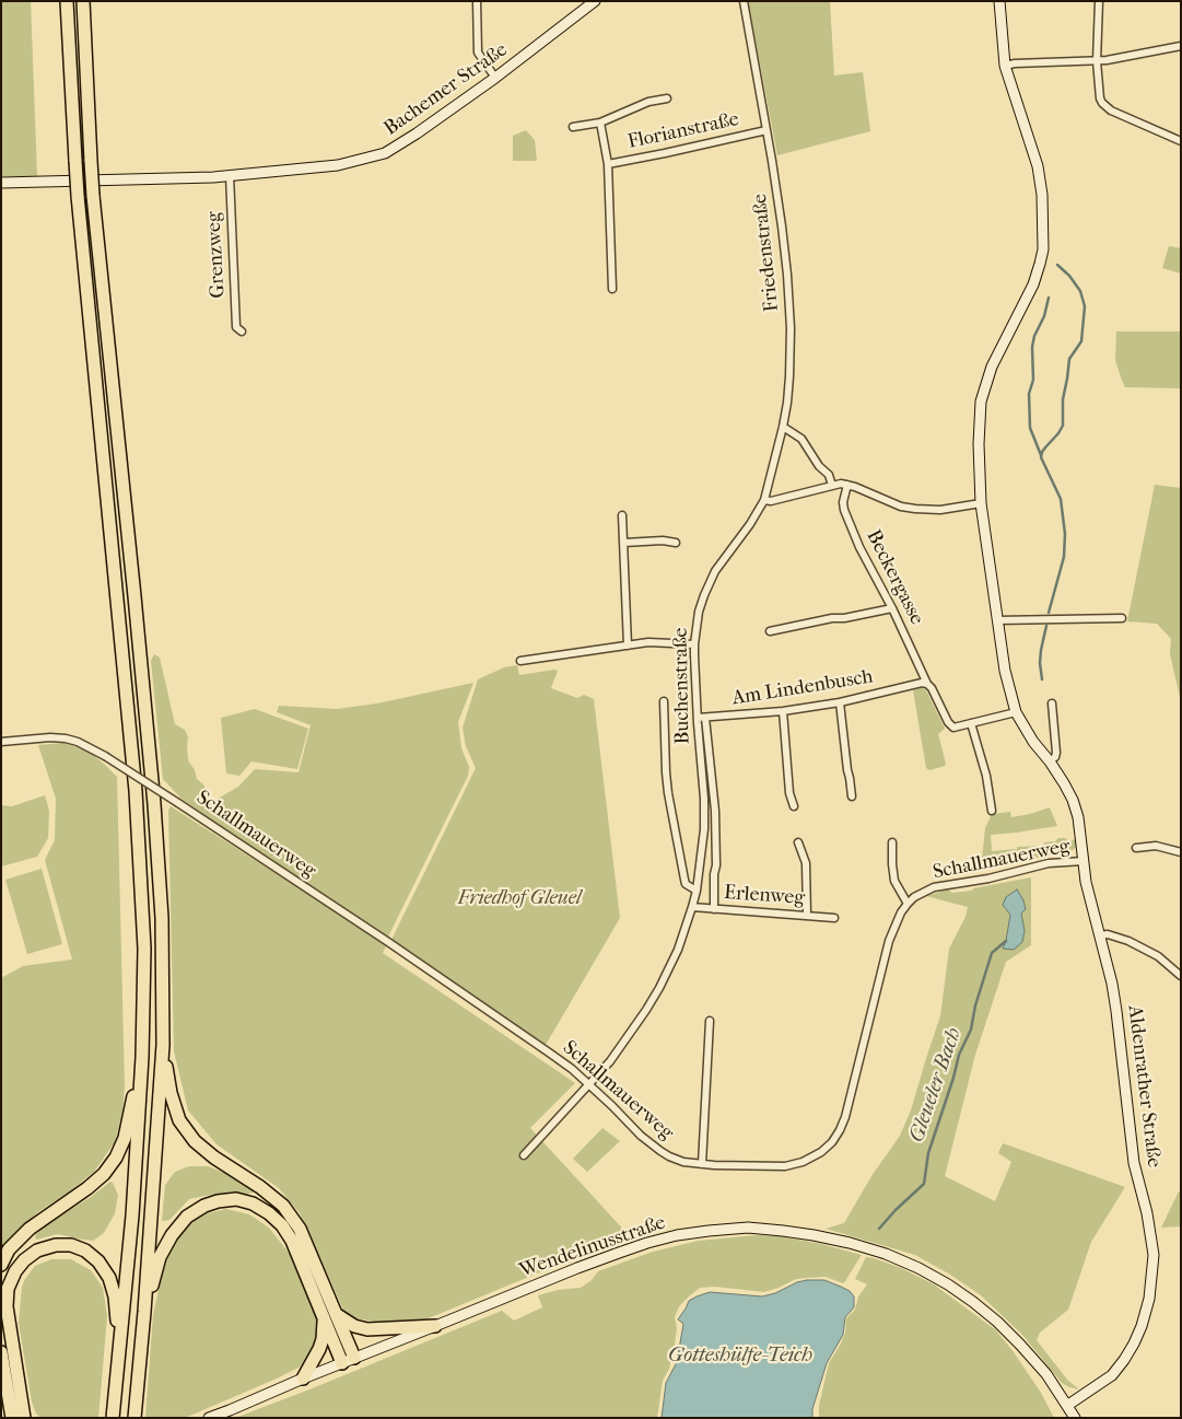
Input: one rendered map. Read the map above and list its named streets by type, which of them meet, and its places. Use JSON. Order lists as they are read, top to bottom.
{
  "streets": {
    "street": [
      "Bachemer Straße",
      "Florianstraße",
      "Friedenstraße",
      "Grenzweg",
      "Beckergasse",
      "Buchenstraße",
      "Am Lindenbusch",
      "Schallmauerweg",
      "Erlenweg",
      "Aldenrather Straße",
      "Wendelinusstraße"
    ]
  },
  "crossings": [
    ["Bachemer Straße", "Grenzweg"],
    ["Florianstraße", "Friedenstraße"],
    ["Friedenstraße", "Buchenstraße"],
    ["Beckergasse", "Am Lindenbusch"],
    ["Buchenstraße", "Am Lindenbusch"],
    ["Buchenstraße", "Schallmauerweg"],
    ["Buchenstraße", "Erlenweg"],
    ["Schallmauerweg", "Aldenrather Straße"],
    ["Aldenrather Straße", "Wendelinusstraße"]
  ],
  "water": ["Gleueler Bach", "Gotteshülfe-Teich"],
  "parks": ["Friedhof Gleuel"]
}
